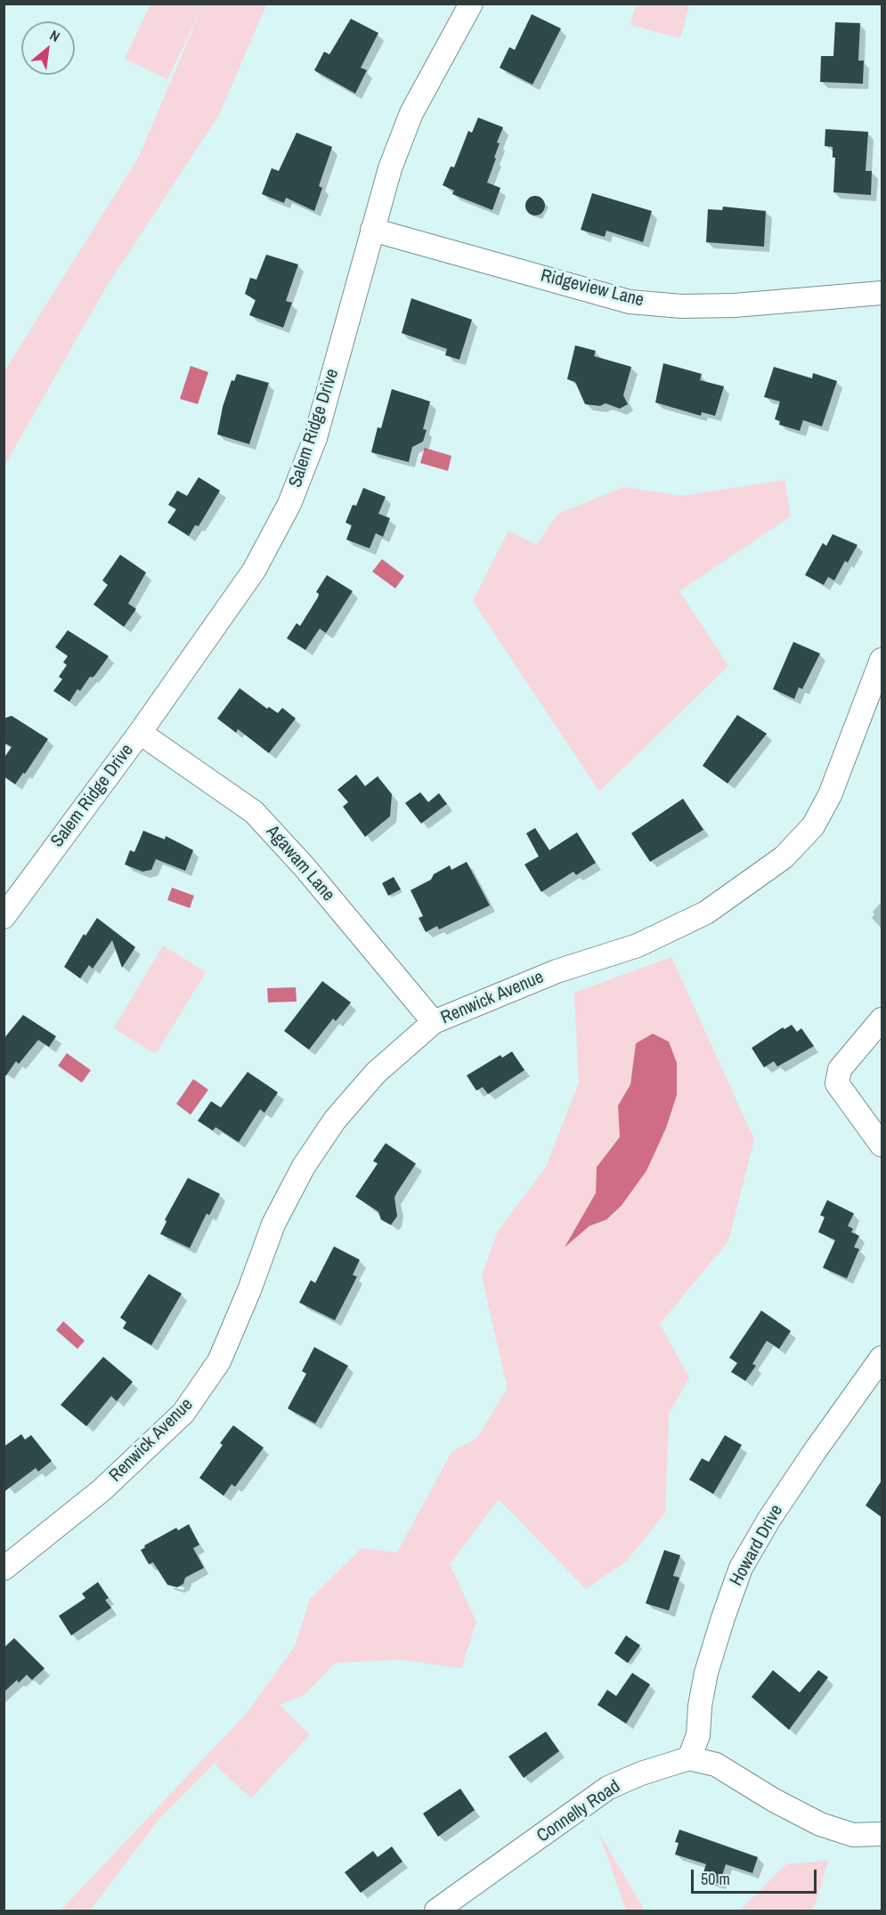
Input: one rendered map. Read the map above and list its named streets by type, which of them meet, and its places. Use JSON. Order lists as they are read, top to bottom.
{
  "streets": {
    "street": [
      "Ridgeview Lane",
      "Salem Ridge Drive",
      "Agawam Lane",
      "Renwick Avenue",
      "Howard Drive",
      "Connelly Road"
    ]
  },
  "crossings": [
    ["Ridgeview Lane", "Salem Ridge Drive"],
    ["Salem Ridge Drive", "Agawam Lane"],
    ["Agawam Lane", "Renwick Avenue"],
    ["Howard Drive", "Connelly Road"]
  ],
  "scale_bar": "50 m",
  "north": "top right"
}
